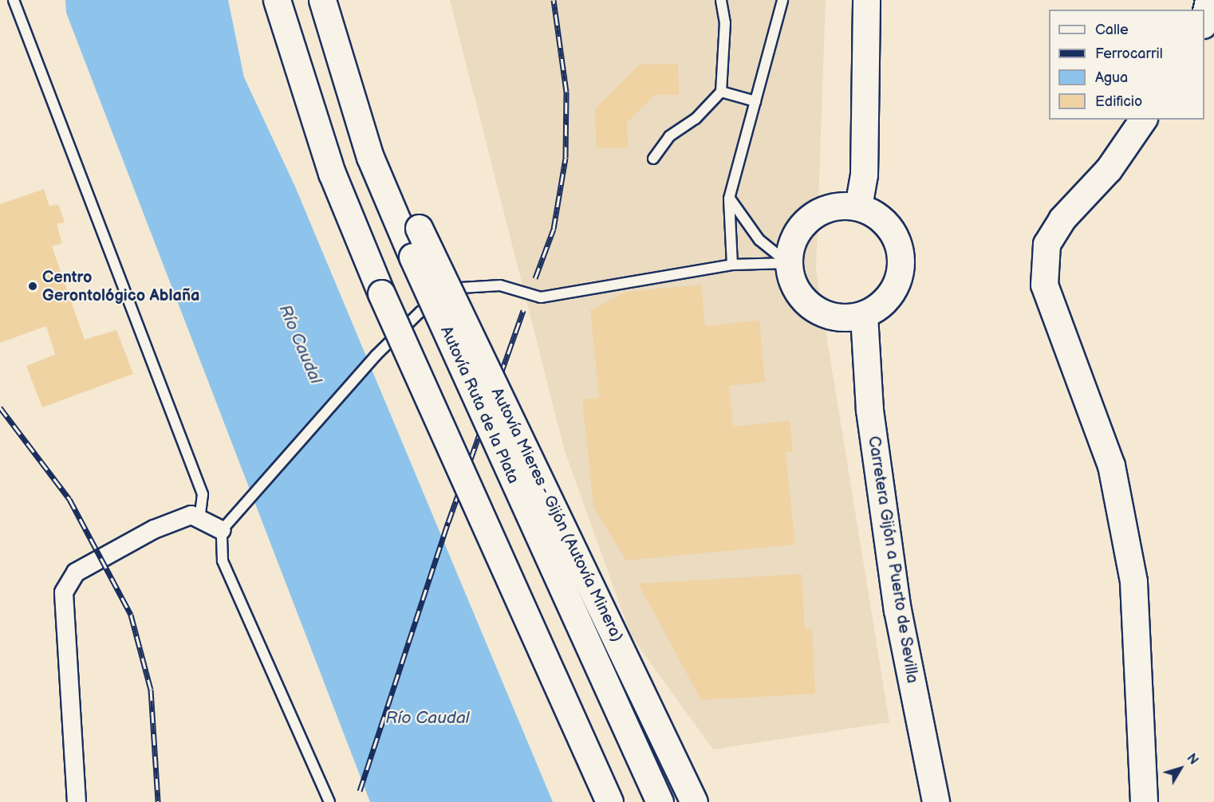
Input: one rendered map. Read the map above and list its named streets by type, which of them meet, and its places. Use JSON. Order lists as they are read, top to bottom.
{
  "streets": {
    "main road": ["Autovía Ruta de la Plata", "Autovía Mieres - Gijón (Autovía Minera)", "Carretera Gijón a Puerto de Sevilla"]
  },
  "crossings": [
    ["Autovía Ruta de la Plata", "Autovía Mieres - Gijón (Autovía Minera)"]
  ],
  "water": ["Río Caudal"],
  "places": ["Centro Gerontológico Ablaña"],
  "legend": [
    "Calle",
    "Ferrocarril",
    "Agua",
    "Edificio"
  ],
  "north": "top right"
}
